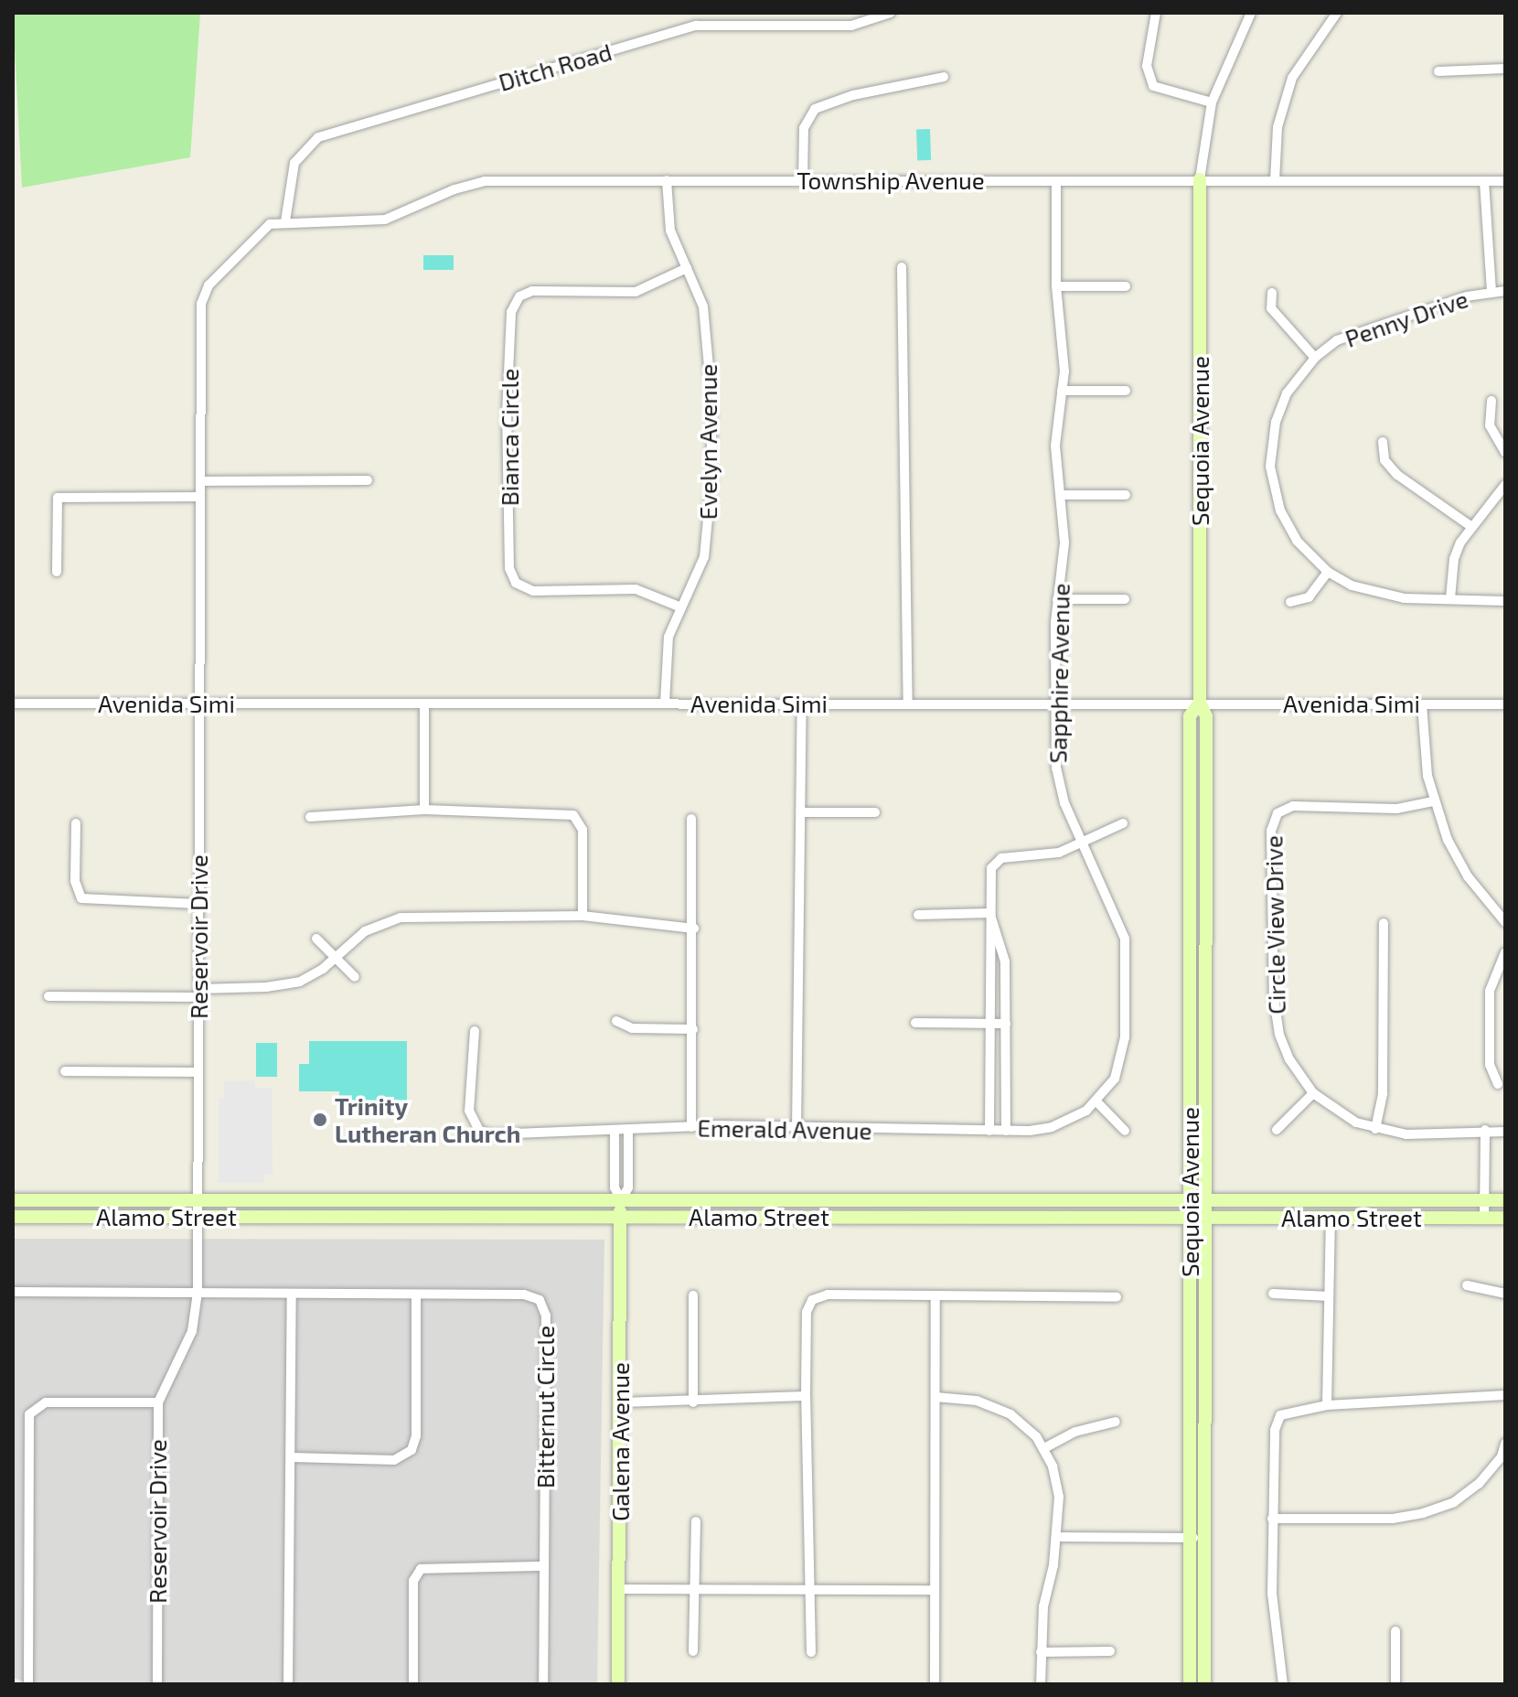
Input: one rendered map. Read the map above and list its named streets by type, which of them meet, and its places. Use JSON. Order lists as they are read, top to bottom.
{
  "streets": {
    "main road": ["Sequoia Avenue", "Alamo Street", "Galena Avenue"],
    "street": [
      "Ditch Road",
      "Township Avenue",
      "Penny Drive",
      "Bianca Circle",
      "Evelyn Avenue",
      "Sapphire Avenue",
      "Avenida Simi",
      "Circle View Drive",
      "Reservoir Drive",
      "Emerald Avenue",
      "Bitternut Circle"
    ]
  },
  "crossings": [
    ["Ditch Road", "Township Avenue"],
    ["Ditch Road", "Reservoir Drive"],
    ["Township Avenue", "Sequoia Avenue"],
    ["Township Avenue", "Evelyn Avenue"],
    ["Township Avenue", "Sapphire Avenue"],
    ["Township Avenue", "Reservoir Drive"],
    ["Bianca Circle", "Evelyn Avenue"],
    ["Sequoia Avenue", "Avenida Simi"],
    ["Sequoia Avenue", "Alamo Street"],
    ["Evelyn Avenue", "Avenida Simi"],
    ["Sapphire Avenue", "Avenida Simi"],
    ["Sapphire Avenue", "Emerald Avenue"],
    ["Avenida Simi", "Reservoir Drive"],
    ["Reservoir Drive", "Alamo Street"],
    ["Reservoir Drive", "Bitternut Circle"],
    ["Emerald Avenue", "Galena Avenue"],
    ["Alamo Street", "Galena Avenue"]
  ],
  "places": ["Trinity Lutheran Church"]
}
